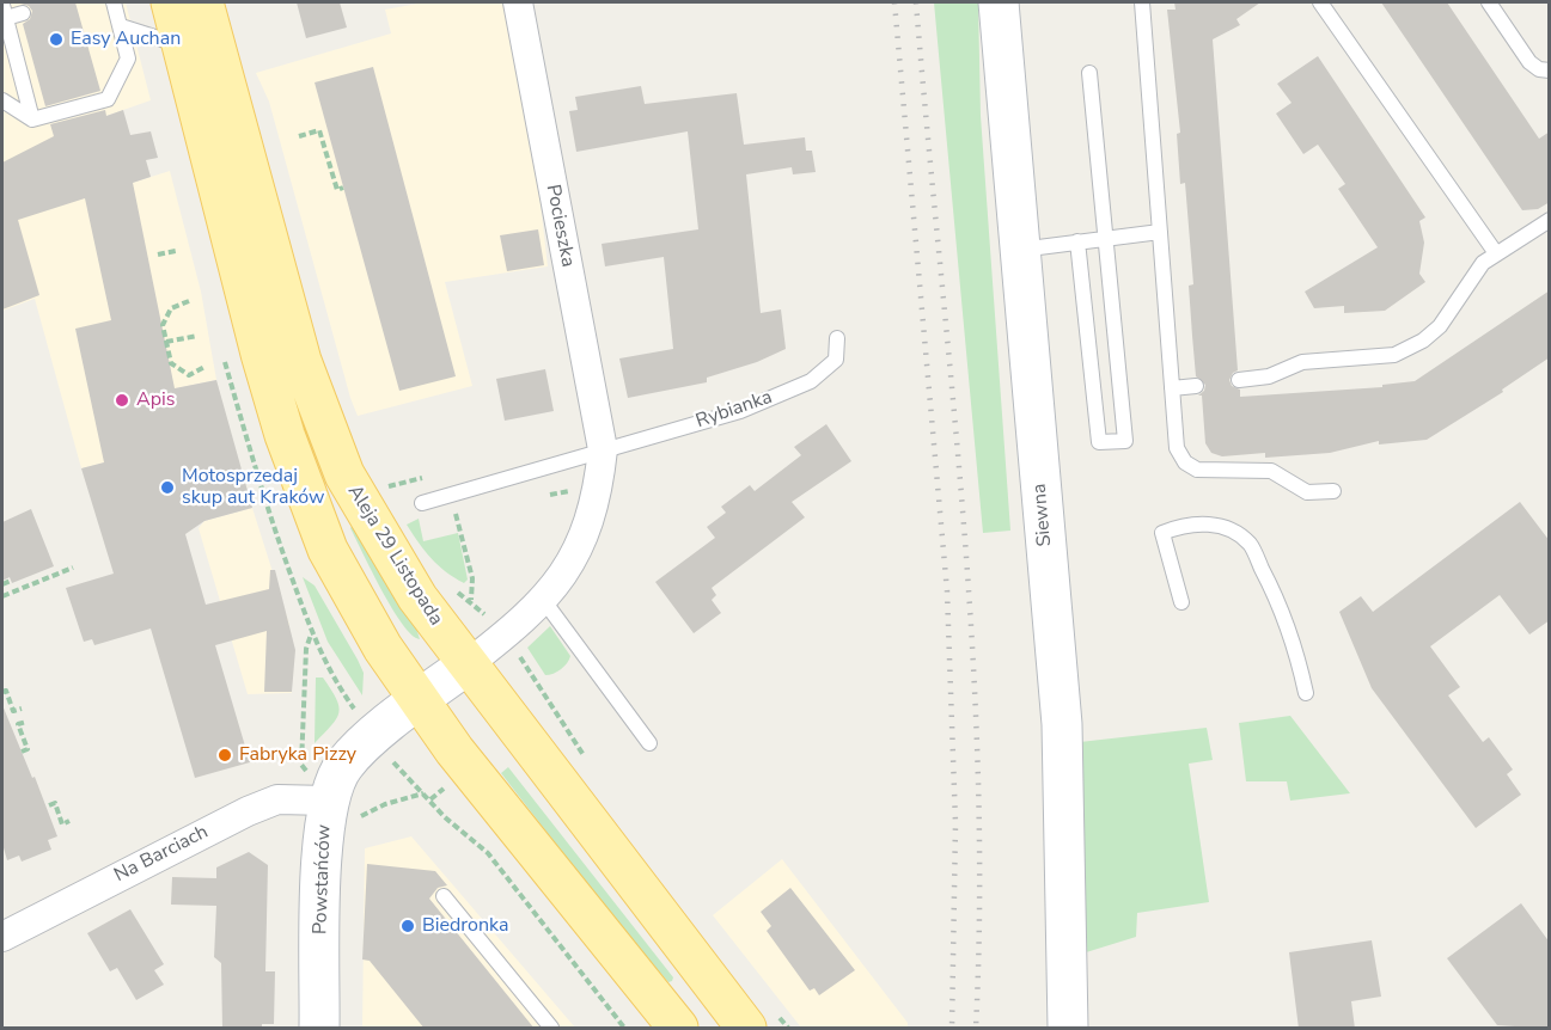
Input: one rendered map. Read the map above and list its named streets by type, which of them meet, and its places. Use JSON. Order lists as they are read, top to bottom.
{
  "streets": {
    "main road": ["Aleja 29 Listopada"],
    "street": [
      "Pocieszka",
      "Siewna",
      "Na Barciach",
      "Powstańców"
    ],
    "lane": ["Rybianka"]
  },
  "crossings": [
    ["Pocieszka", "Rybianka"],
    ["Aleja 29 Listopada", "Powstańców"],
    ["Na Barciach", "Powstańców"]
  ],
  "places": [
    "Easy Auchan",
    "Apis",
    "Motosprzedaj skup aut Kraków",
    "Fabryka Pizzy",
    "Biedronka"
  ]
}
